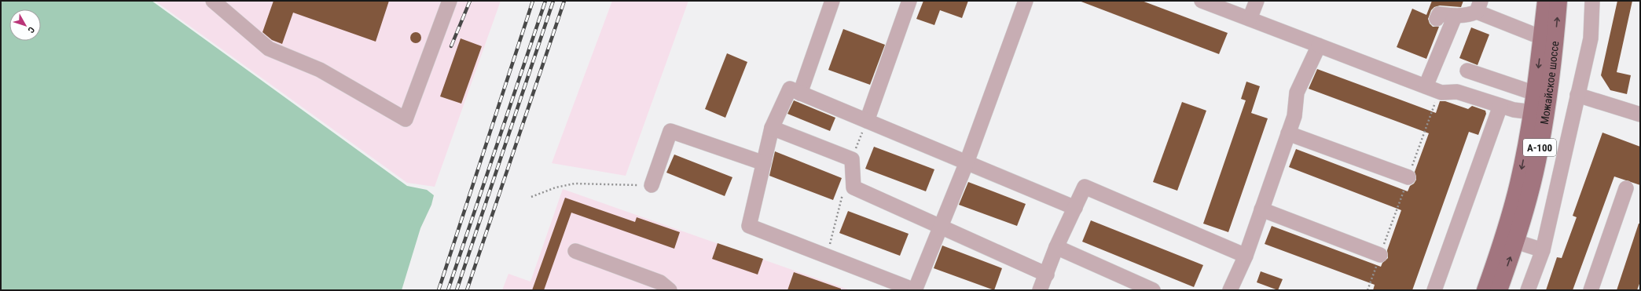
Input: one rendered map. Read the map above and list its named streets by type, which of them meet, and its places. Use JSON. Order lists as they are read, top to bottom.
{
  "streets": {
    "main road": ["Можайское шоссе", "А-100"]
  },
  "north": "bottom right"
}
